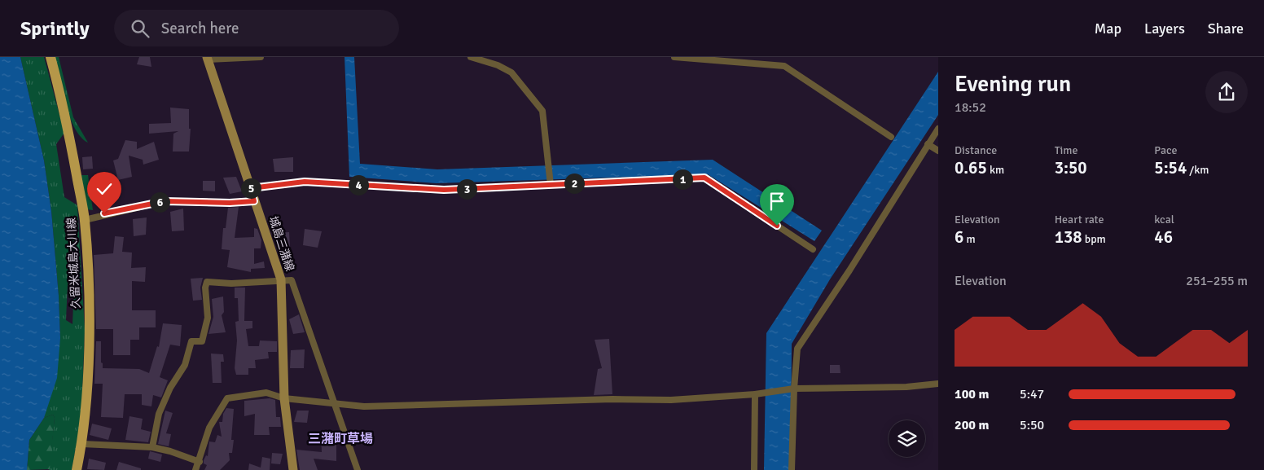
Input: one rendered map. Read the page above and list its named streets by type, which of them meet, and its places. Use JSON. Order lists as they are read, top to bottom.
{
  "streets": {
    "main road": ["城島三潴線", "久留米城島大川線"]
  },
  "districts": ["三潴町草場"],
  "page": {
    "header": "Sprintly",
    "search": "Search here",
    "nav": ["Map", "Layers", "Share"],
    "heading": ["Evening run", "18:52"],
    "stats": [
      ["Distance", "0.65 km"],
      ["Time", "3:50"],
      ["Pace", "5:54 /km"],
      ["Elevation", "6 m"],
      ["Heart rate", "138 bpm"],
      ["kcal", "46"]
    ],
    "pins": [
      "1",
      "2",
      "4",
      "5",
      "3",
      "6"
    ],
    "chart": ["Elevation", "251–255 m"],
    "list": [
      {
        "name": "100 m",
        "note": "5:47"
      },
      {
        "name": "200 m",
        "note": "5:50"
      }
    ]
  }
}
